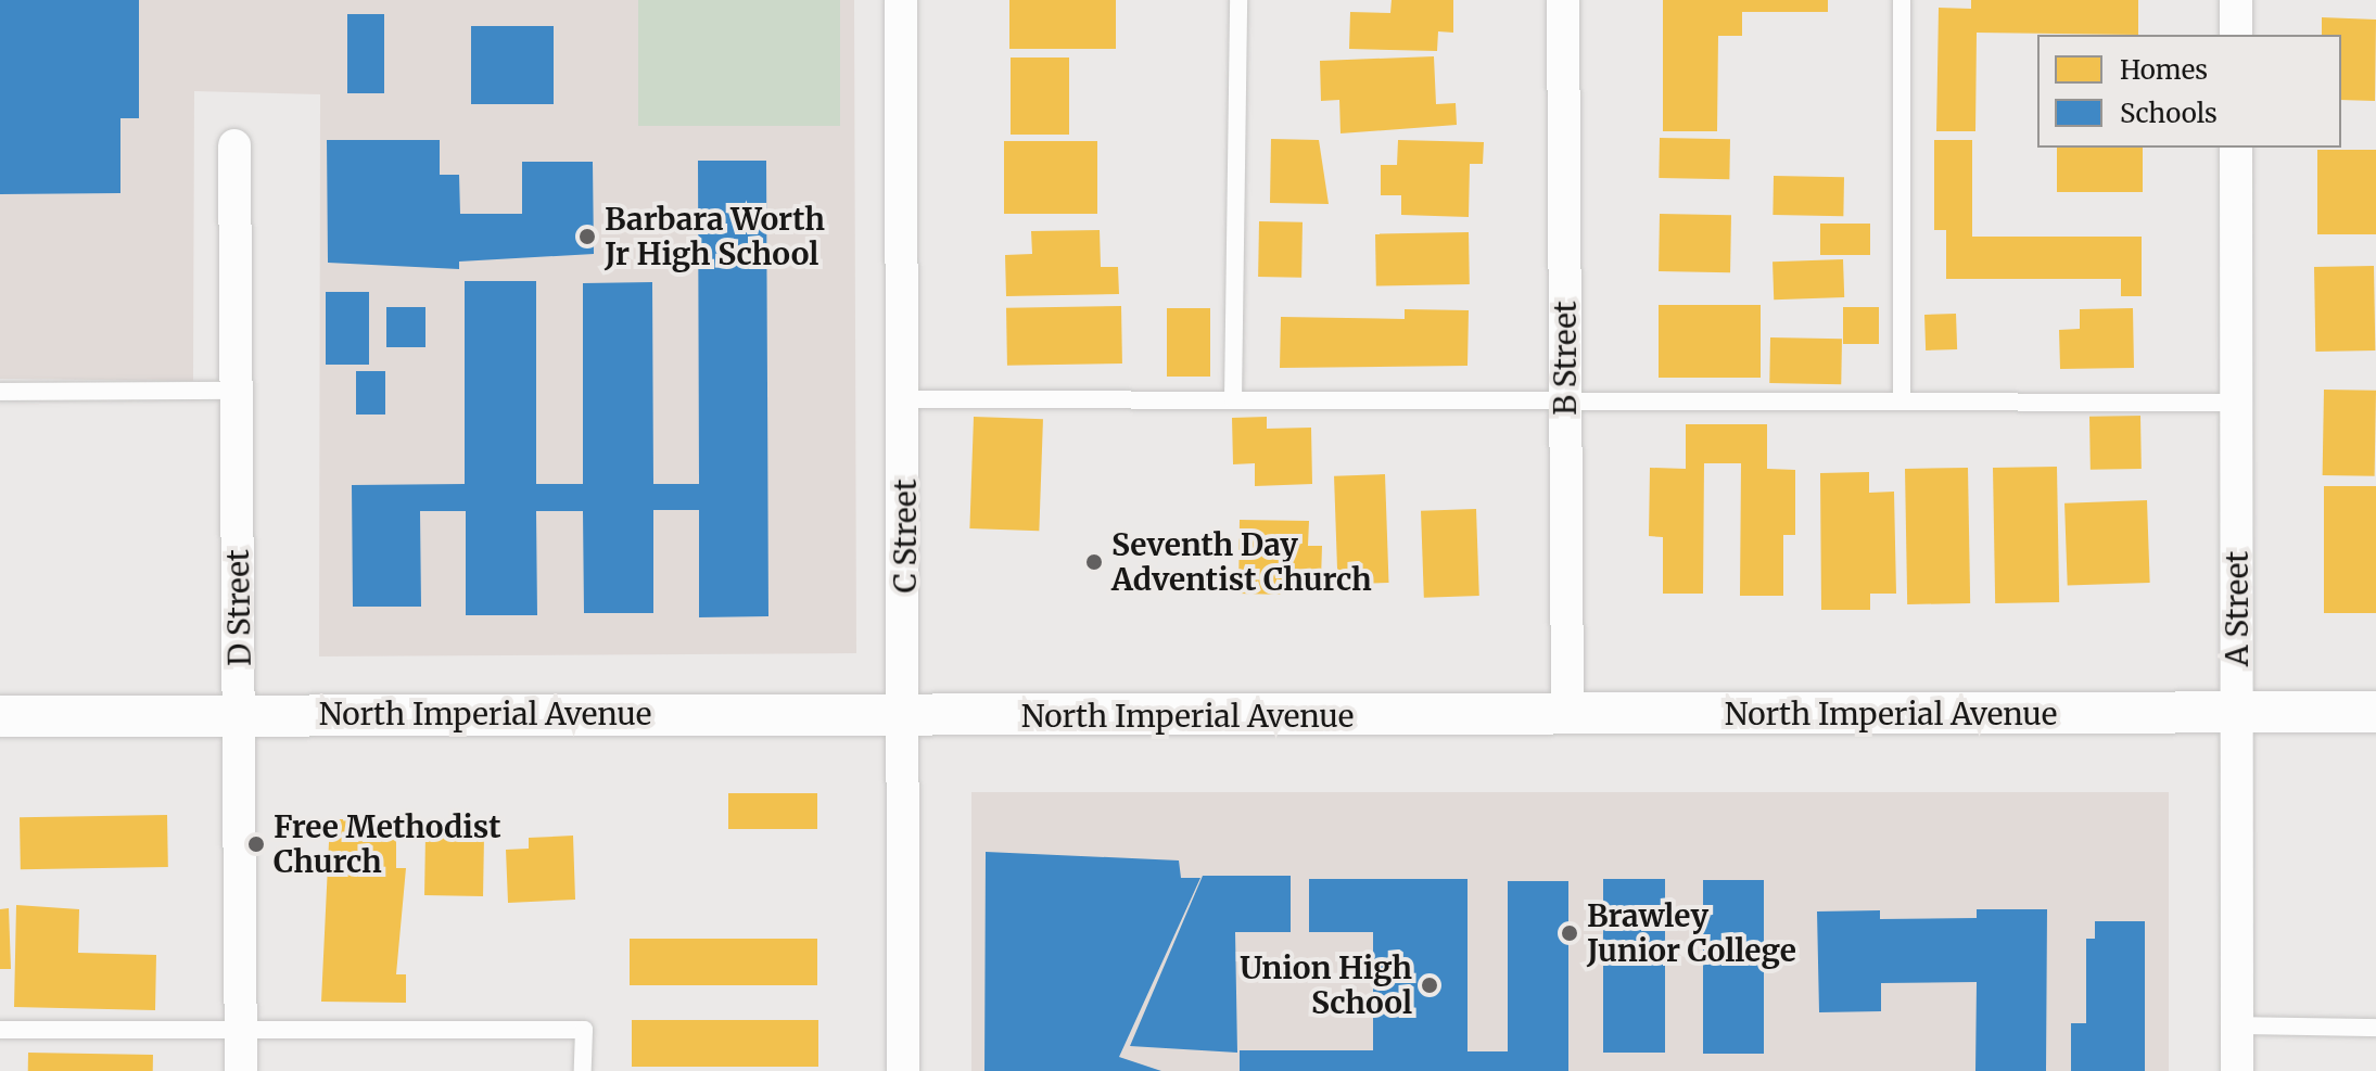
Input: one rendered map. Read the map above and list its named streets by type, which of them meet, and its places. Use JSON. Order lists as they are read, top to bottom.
{
  "streets": {
    "street": [
      "B Street",
      "C Street",
      "D Street",
      "A Street",
      "North Imperial Avenue"
    ]
  },
  "crossings": [
    ["B Street", "North Imperial Avenue"],
    ["C Street", "North Imperial Avenue"],
    ["D Street", "North Imperial Avenue"],
    ["A Street", "North Imperial Avenue"]
  ],
  "places": [
    "Barbara Worth Jr High School",
    "Seventh Day Adventist Church",
    "Free Methodist Church",
    "Brawley Junior College",
    "Union High School"
  ],
  "legend": ["Homes", "Schools"]
}
